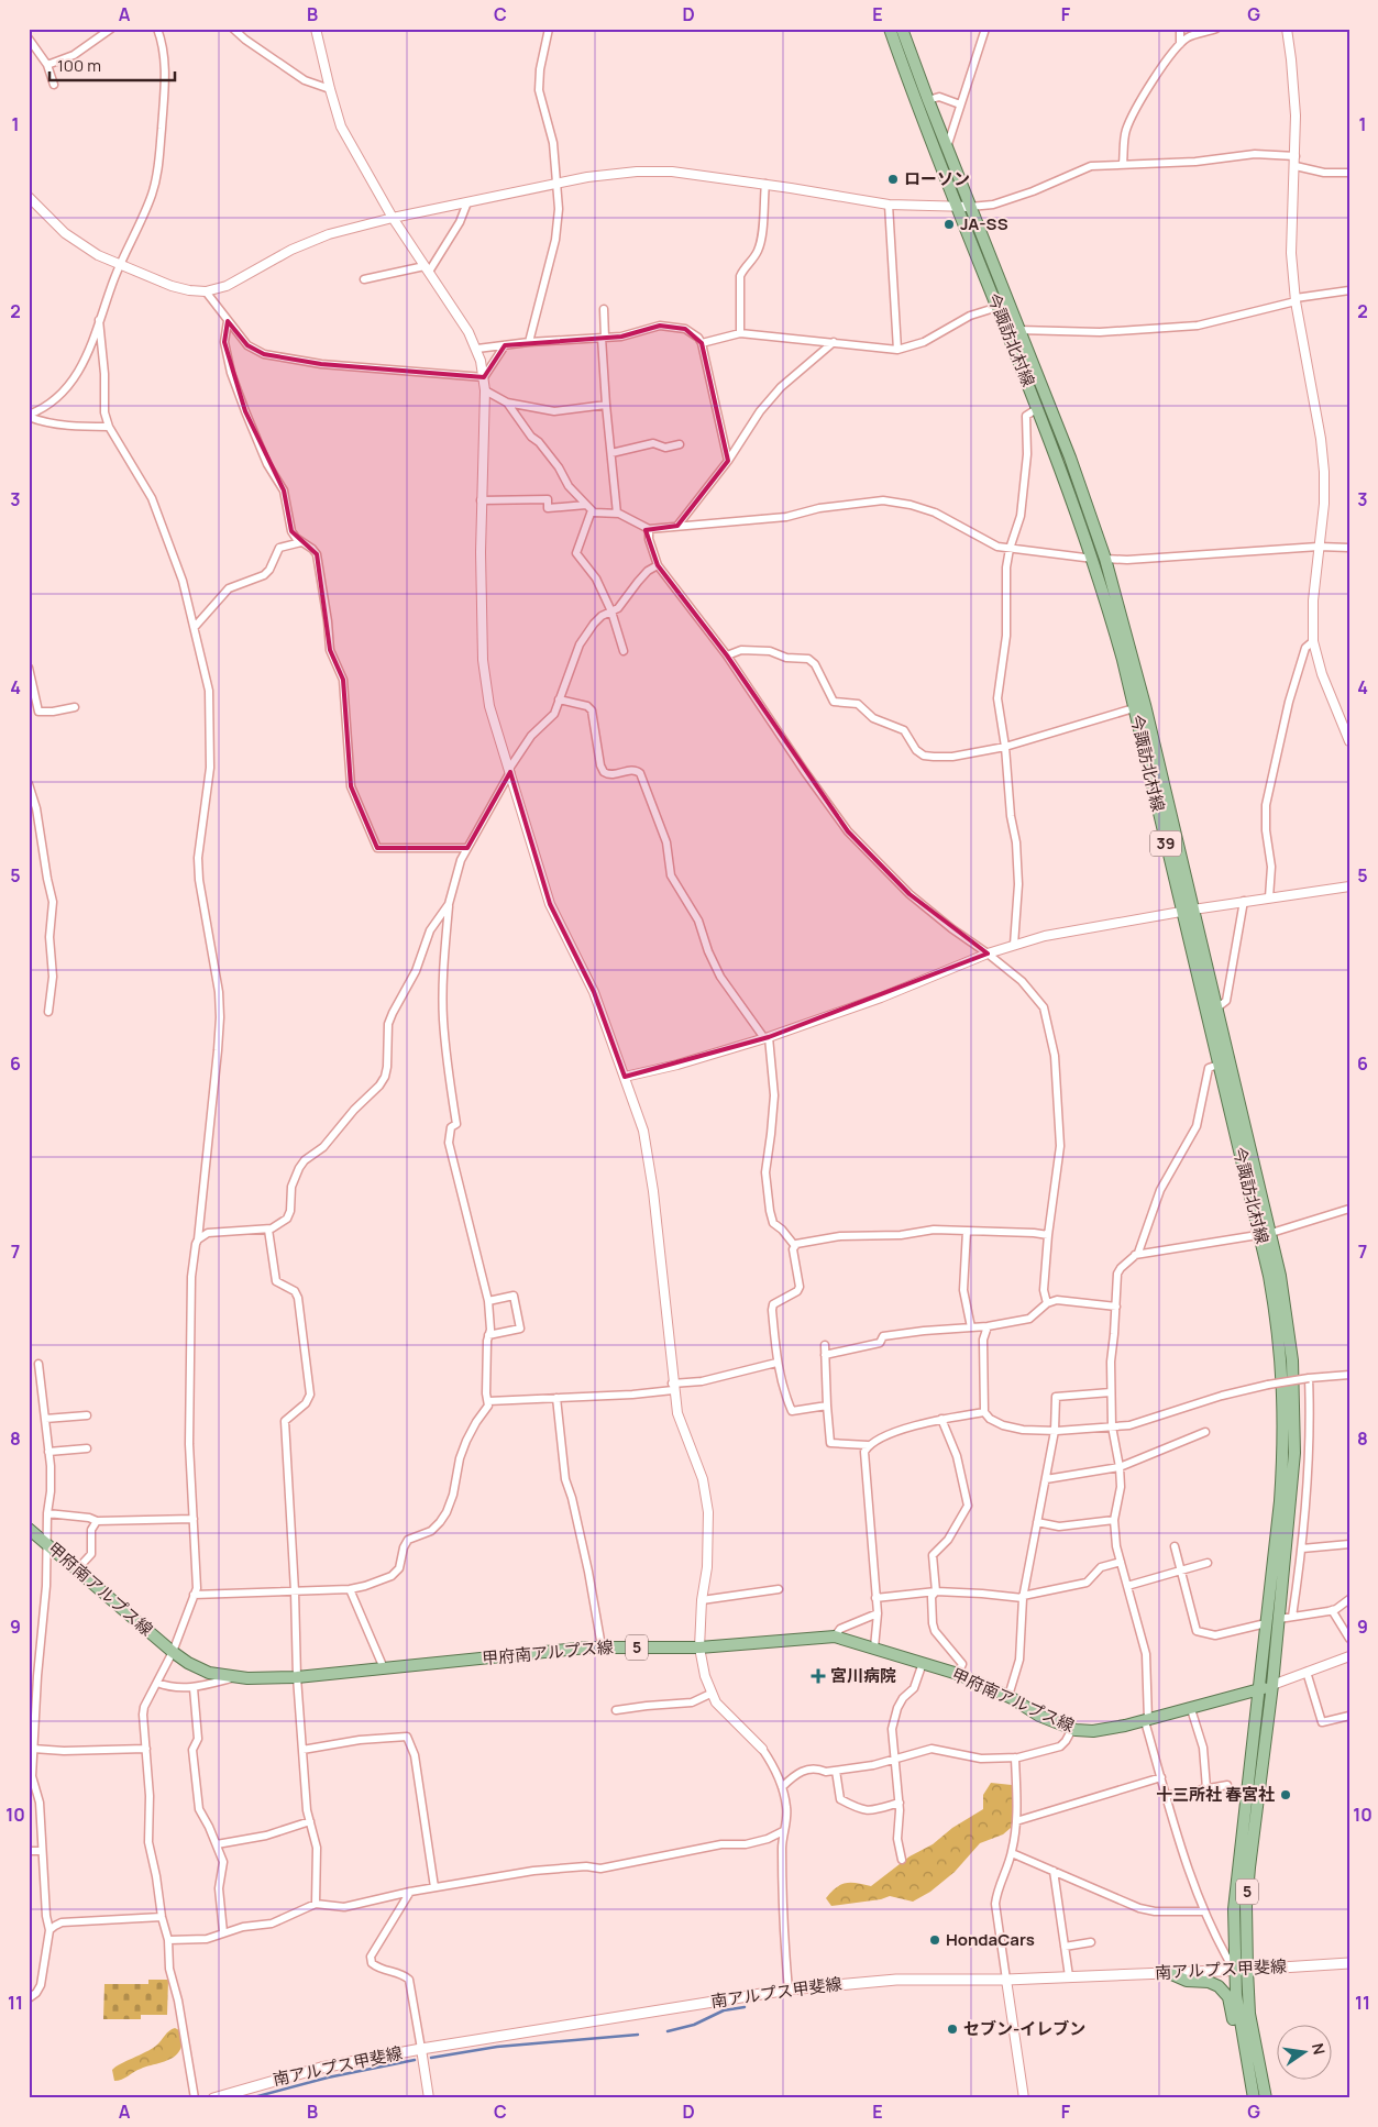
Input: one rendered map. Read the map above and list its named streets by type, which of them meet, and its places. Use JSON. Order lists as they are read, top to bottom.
{
  "streets": {
    "main road": [
      "今諏訪北村線",
      "39",
      "甲府南アルプス線",
      "5",
      "南アルプス甲斐線"
    ]
  },
  "crossings": [
    ["今諏訪北村線", "甲府南アルプス線"],
    ["今諏訪北村線", "5"],
    ["甲府南アルプス線", "5"],
    ["5", "南アルプス甲斐線"]
  ],
  "places": {
    "other": [
      "ローソン",
      "JA-SS",
      "十三所社 春宮社",
      "HondaCars",
      "セブン-イレブン"
    ],
    "health": ["宮川病院"]
  },
  "scale_bar": "100 m",
  "north": "right",
  "grid": {
    "columns": [
      "A",
      "B",
      "C",
      "D",
      "E",
      "F",
      "G"
    ],
    "rows": [
      "1",
      "2",
      "3",
      "4",
      "5",
      "6",
      "7",
      "8",
      "9",
      "10",
      "11"
    ]
  }
}
